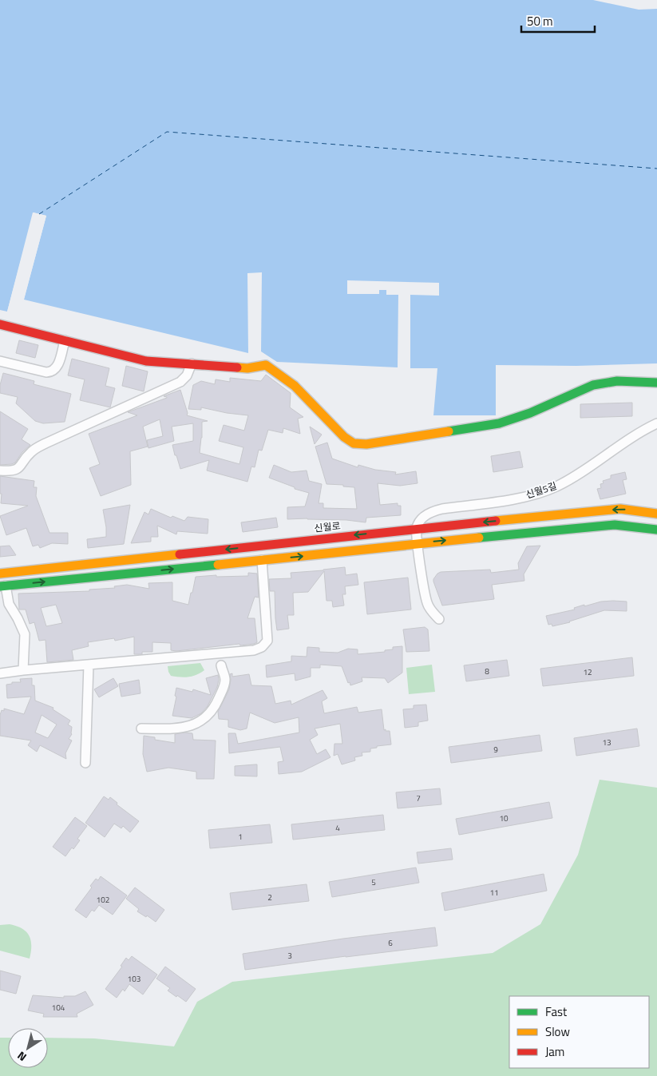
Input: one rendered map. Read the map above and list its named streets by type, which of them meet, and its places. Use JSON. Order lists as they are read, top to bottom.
{
  "streets": {
    "street": ["신월5길", "신월로"]
  },
  "crossings": [
    ["신월5길", "신월로"]
  ],
  "house_numbers": [
    "8",
    "12",
    "13",
    "9",
    "7",
    "10",
    "4",
    "1",
    "5",
    "11",
    "2",
    "102",
    "6",
    "3",
    "103",
    "104"
  ],
  "legend": ["Fast", "Slow", "Jam"],
  "scale_bar": "50 m",
  "north": "bottom left"
}
